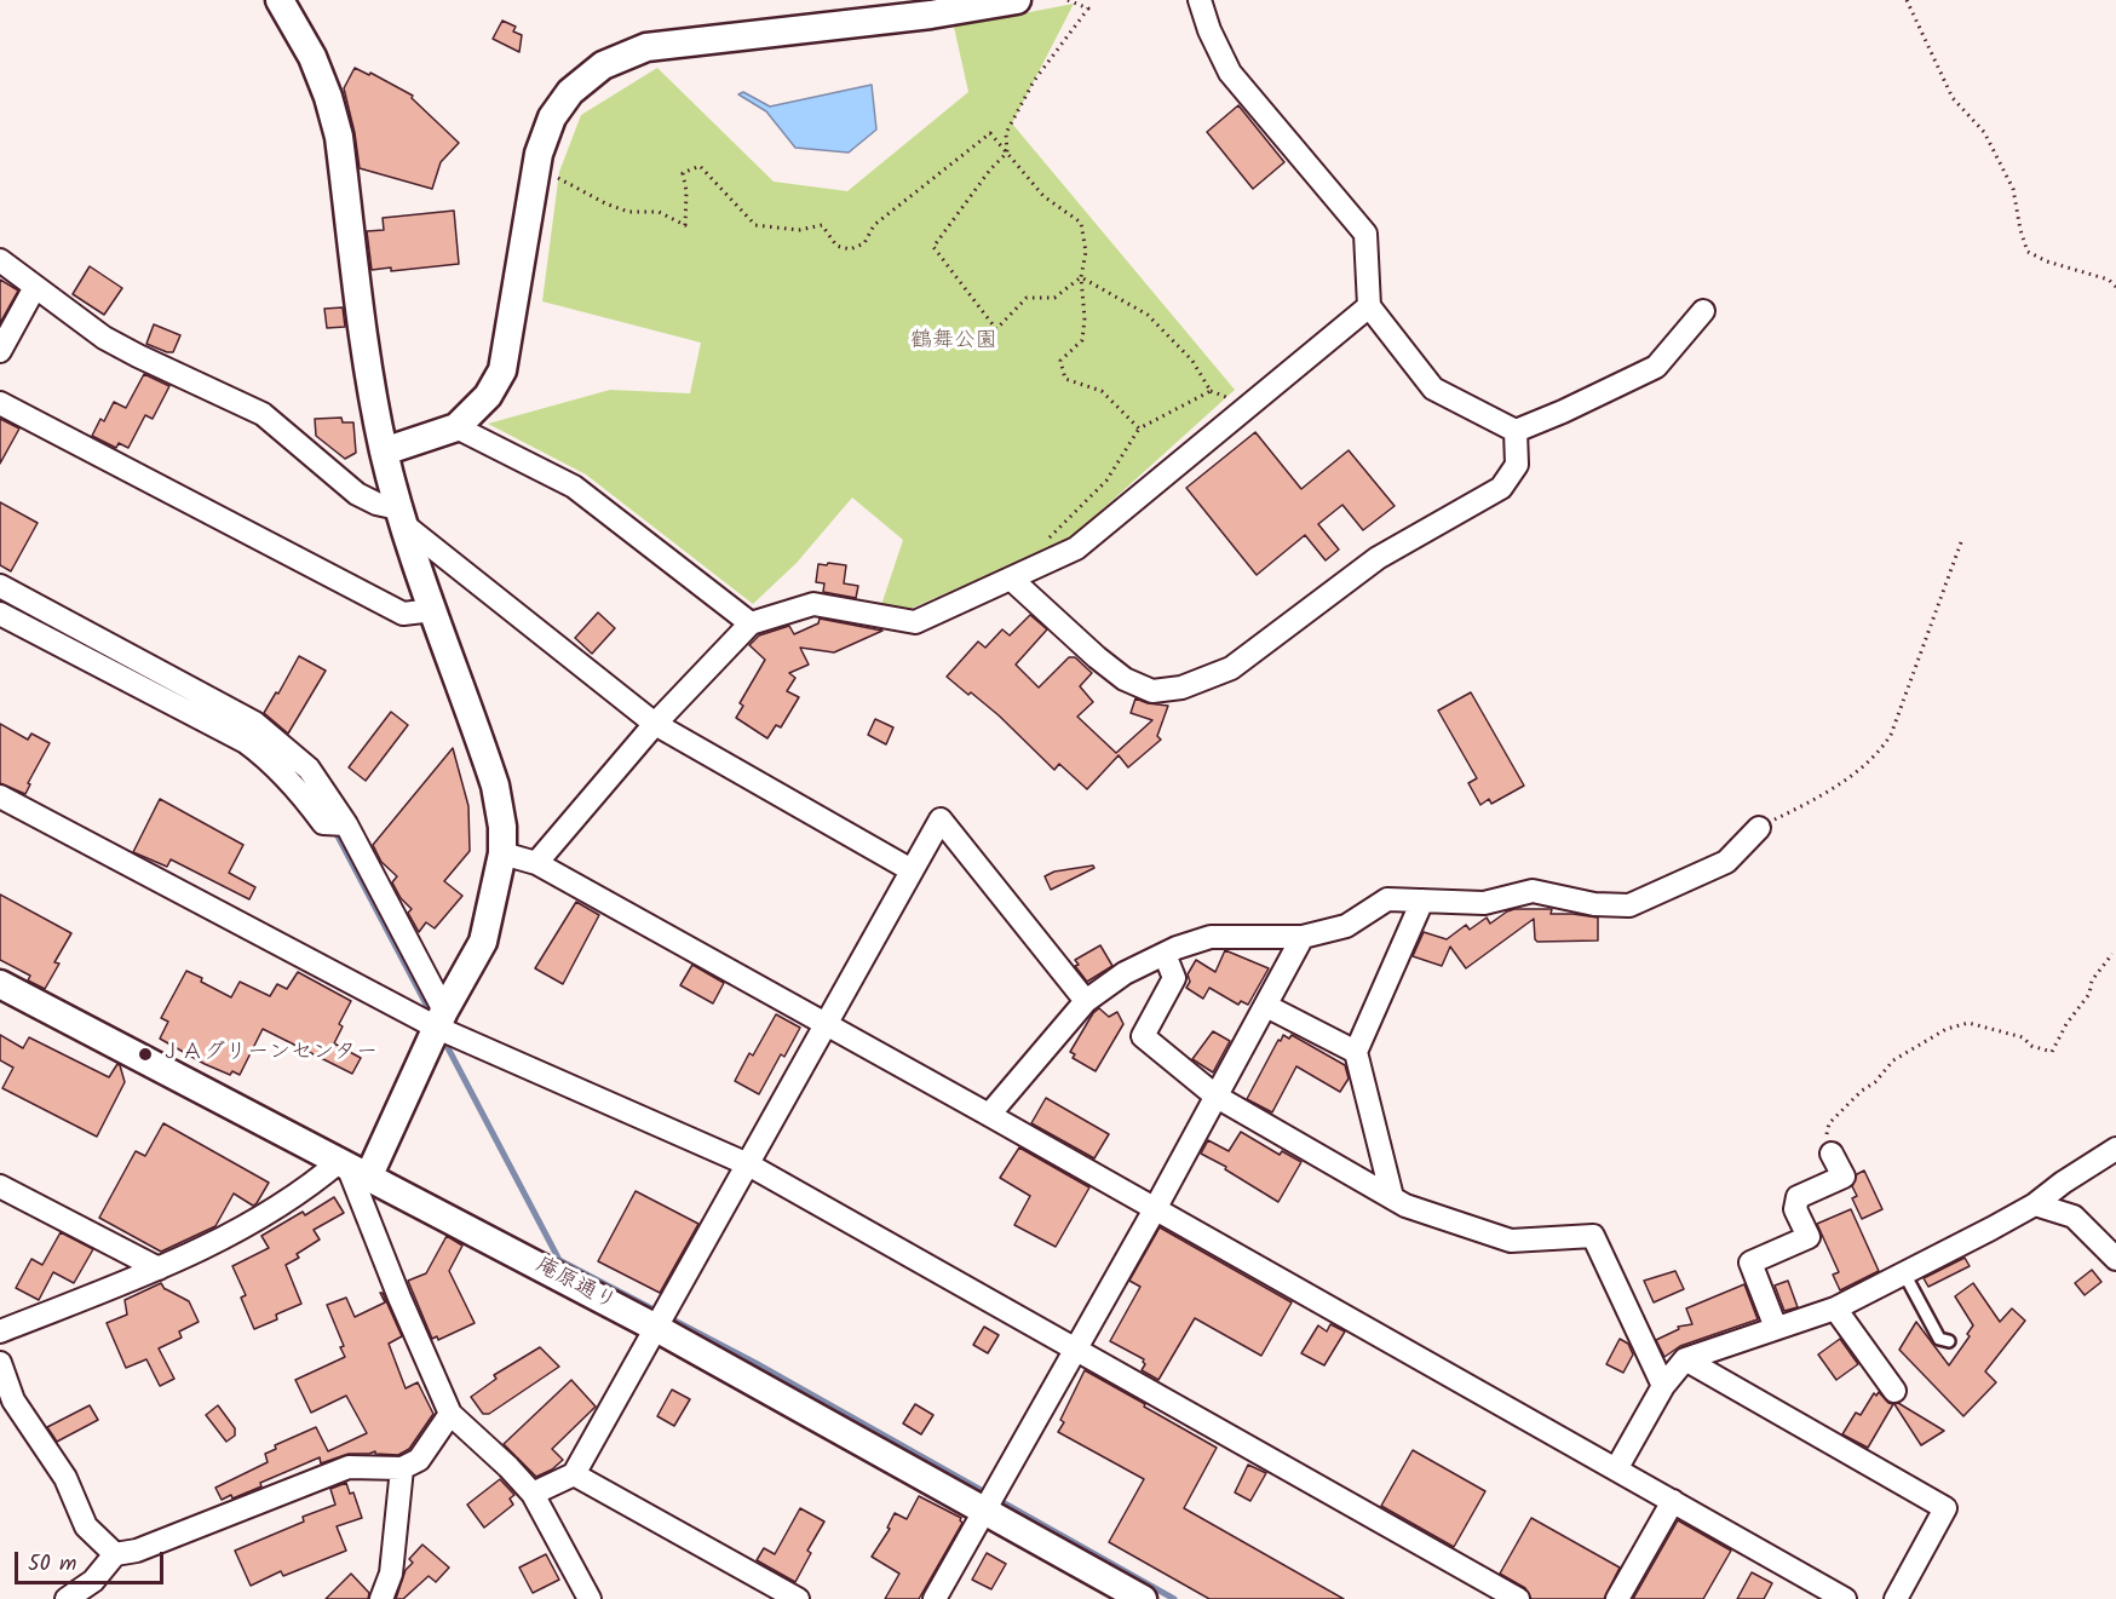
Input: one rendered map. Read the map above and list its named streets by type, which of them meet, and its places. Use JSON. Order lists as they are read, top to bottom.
{
  "streets": {
    "street": ["庵原通り"]
  },
  "parks": ["鶴舞公園"],
  "places": ["ＪＡグリーンセンター"],
  "scale_bar": "50 m"
}
